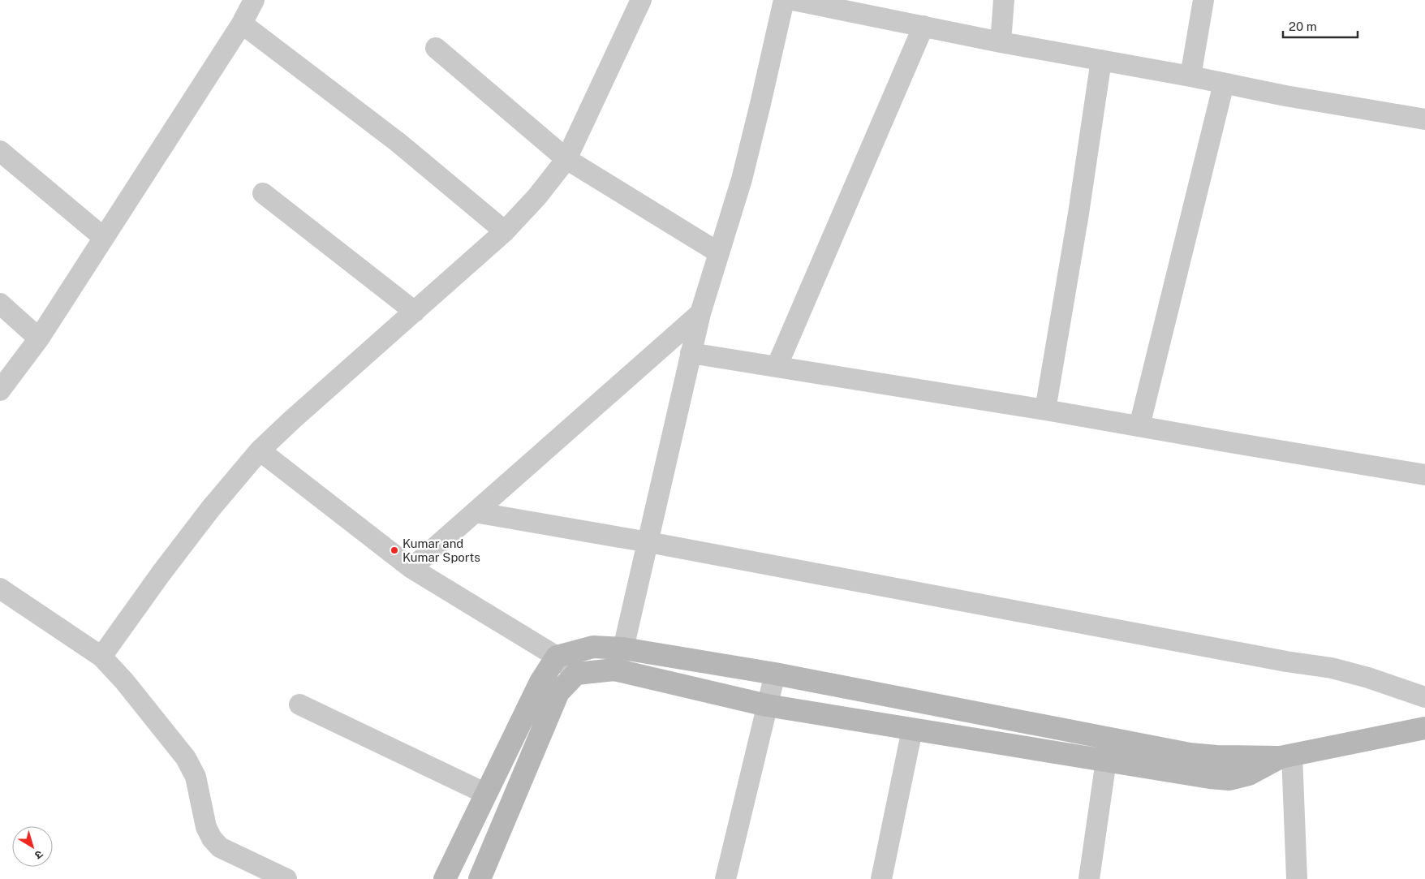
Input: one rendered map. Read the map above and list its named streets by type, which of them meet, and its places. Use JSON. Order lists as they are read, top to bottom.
{
  "places": ["Kumar and Kumar Sports"],
  "scale_bar": "20 m",
  "north": "bottom right"
}
